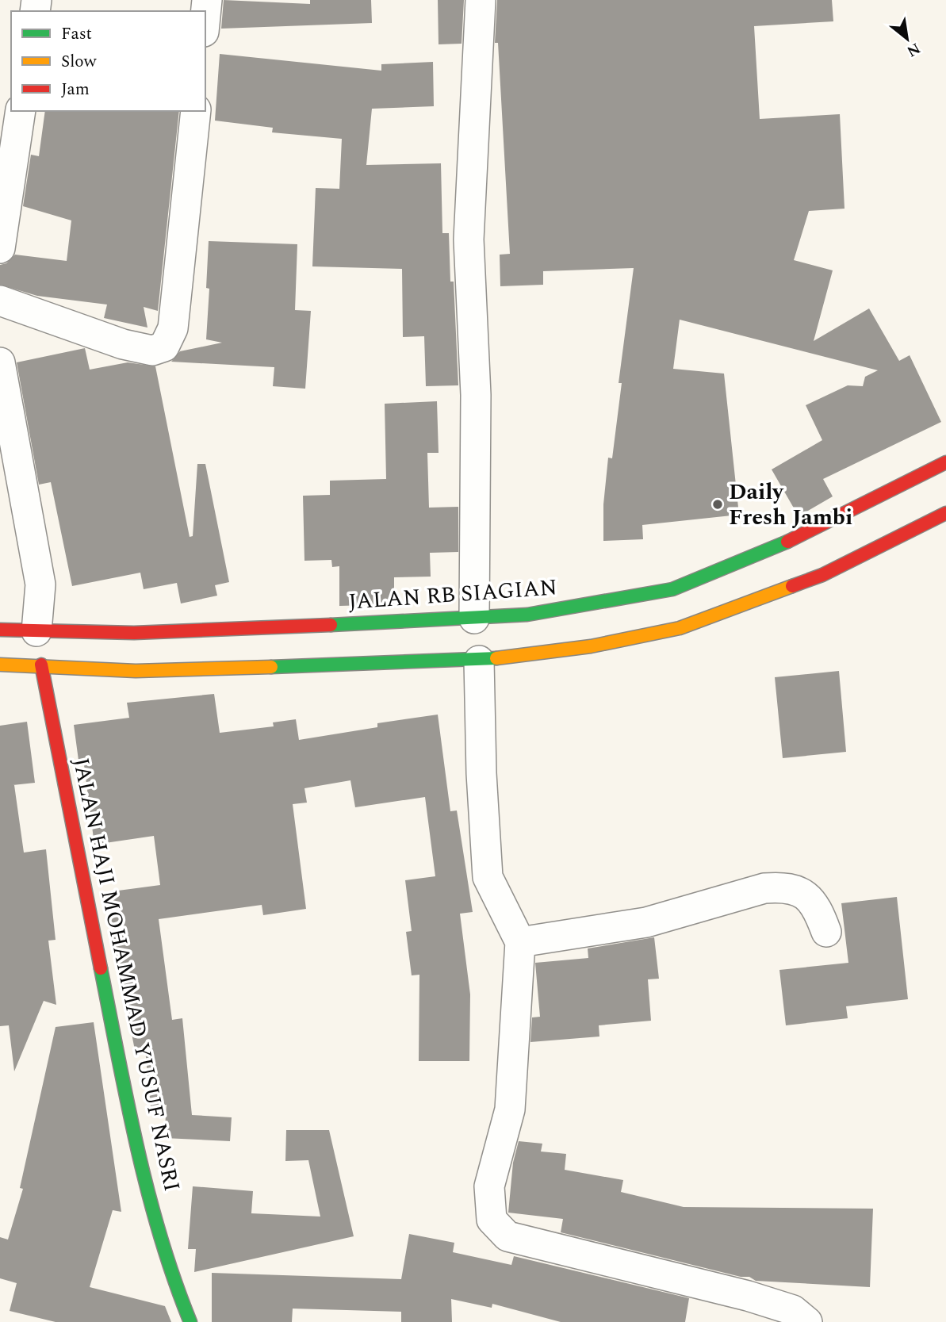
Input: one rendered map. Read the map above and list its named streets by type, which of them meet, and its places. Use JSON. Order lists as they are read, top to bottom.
{
  "streets": {
    "main road": ["JALAN RB SIAGIAN", "JALAN HAJI MOHAMMAD YUSUF NASRI"]
  },
  "places": ["Daily Fresh Jambi"],
  "legend": ["Fast", "Slow", "Jam"],
  "north": "bottom right"
}
